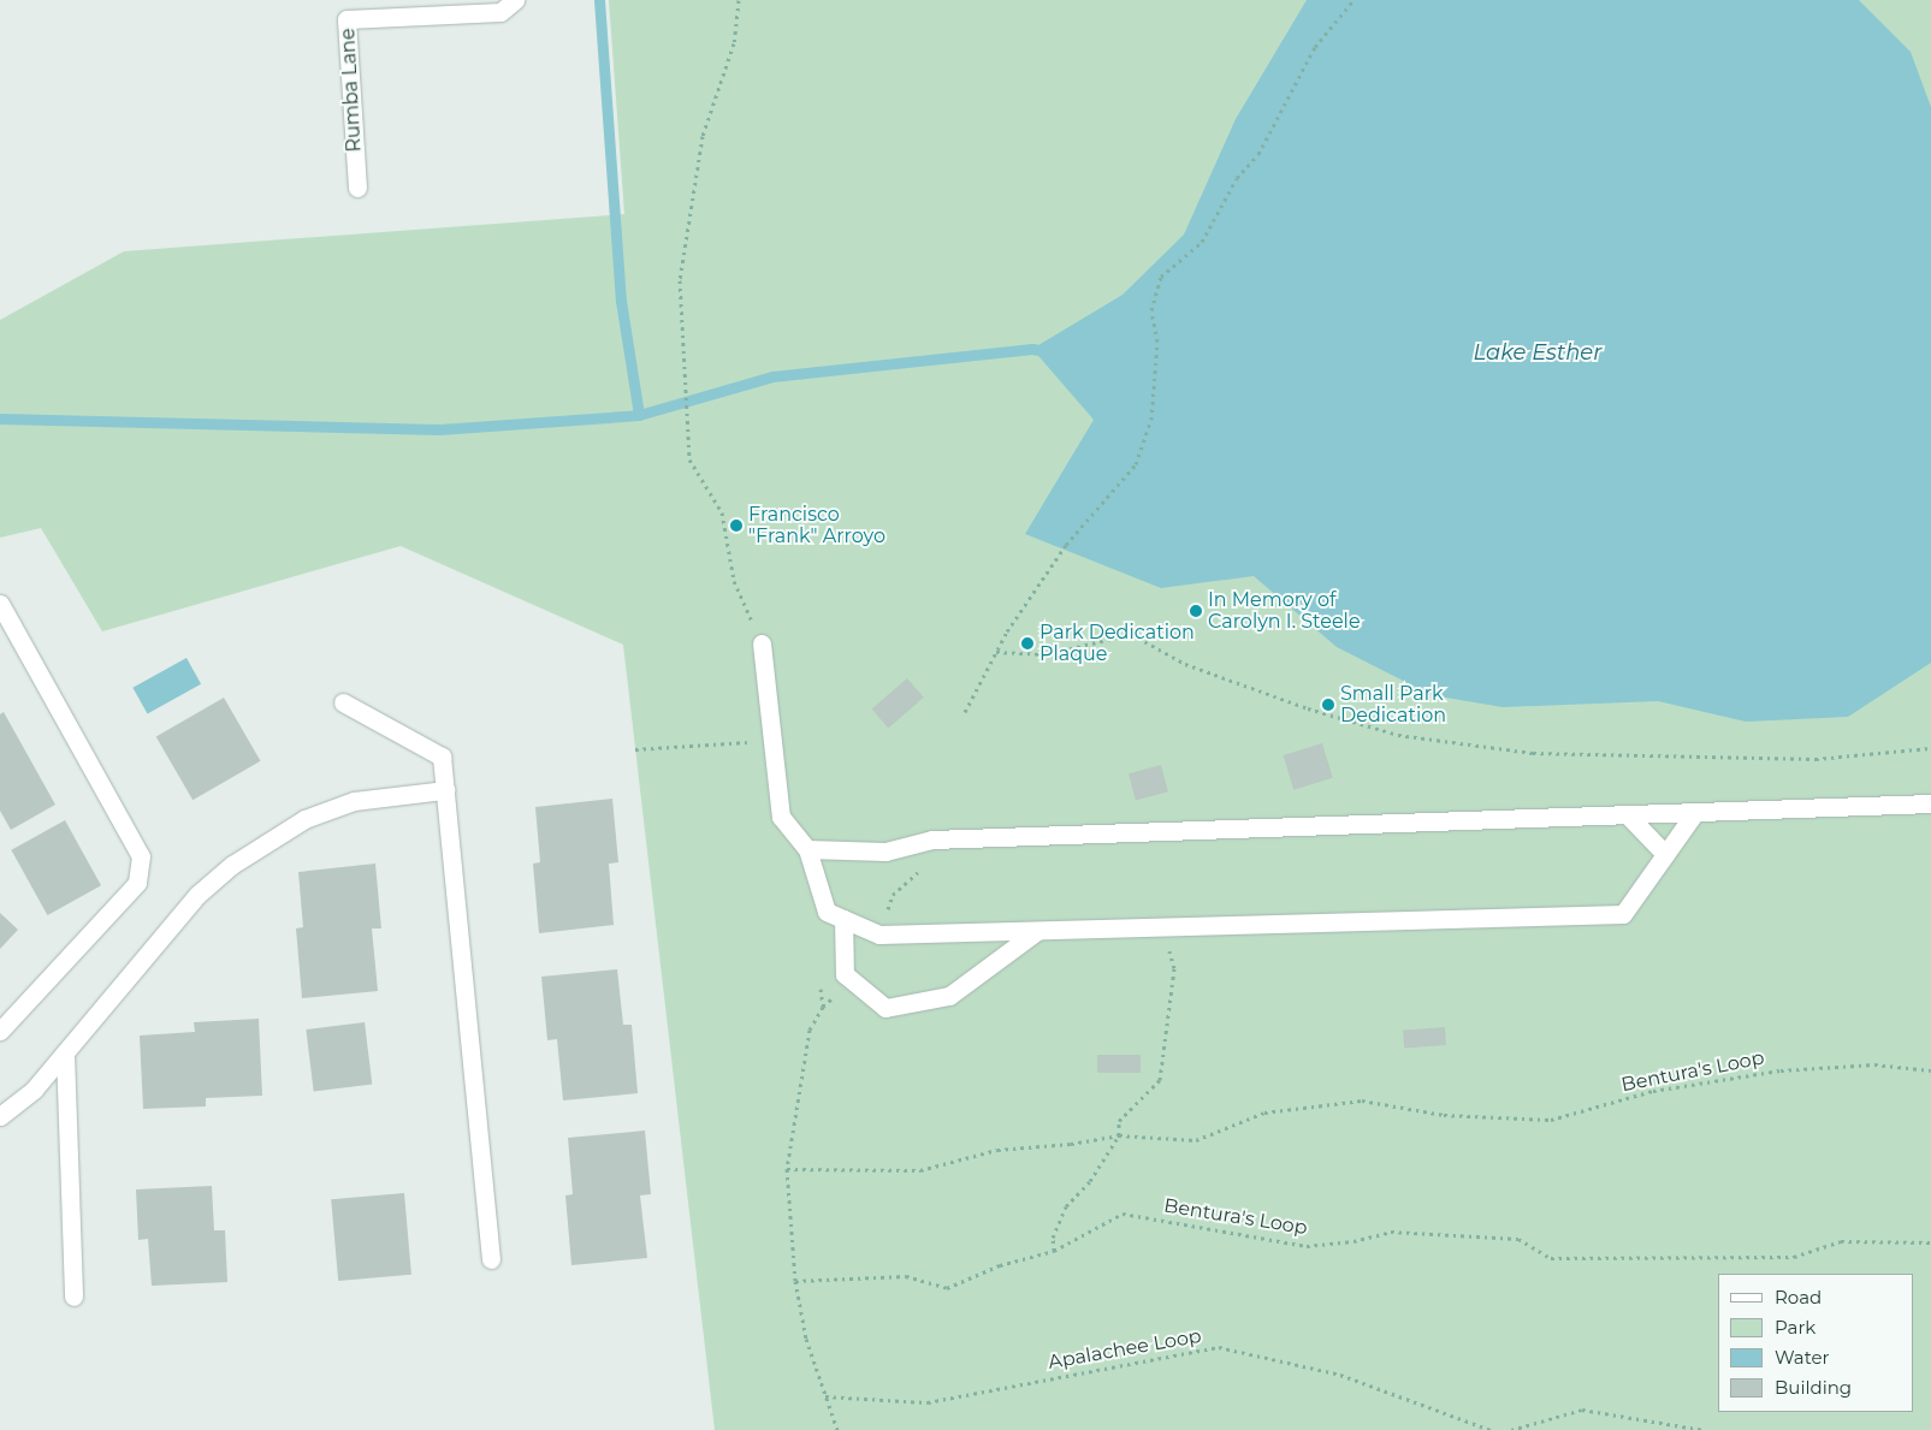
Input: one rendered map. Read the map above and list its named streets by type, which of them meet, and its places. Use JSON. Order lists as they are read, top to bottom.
{
  "streets": {
    "lane": ["Rumba Lane"],
    "path": ["Bentura's Loop", "Apalachee Loop"]
  },
  "water": ["Lake Esther"],
  "places": [
    "Francisco \"Frank\" Arroyo",
    "In Memory of Carolyn I. Steele",
    "Park Dedication Plaque",
    "Small Park Dedication"
  ],
  "legend": [
    "Road",
    "Park",
    "Water",
    "Building"
  ]
}
